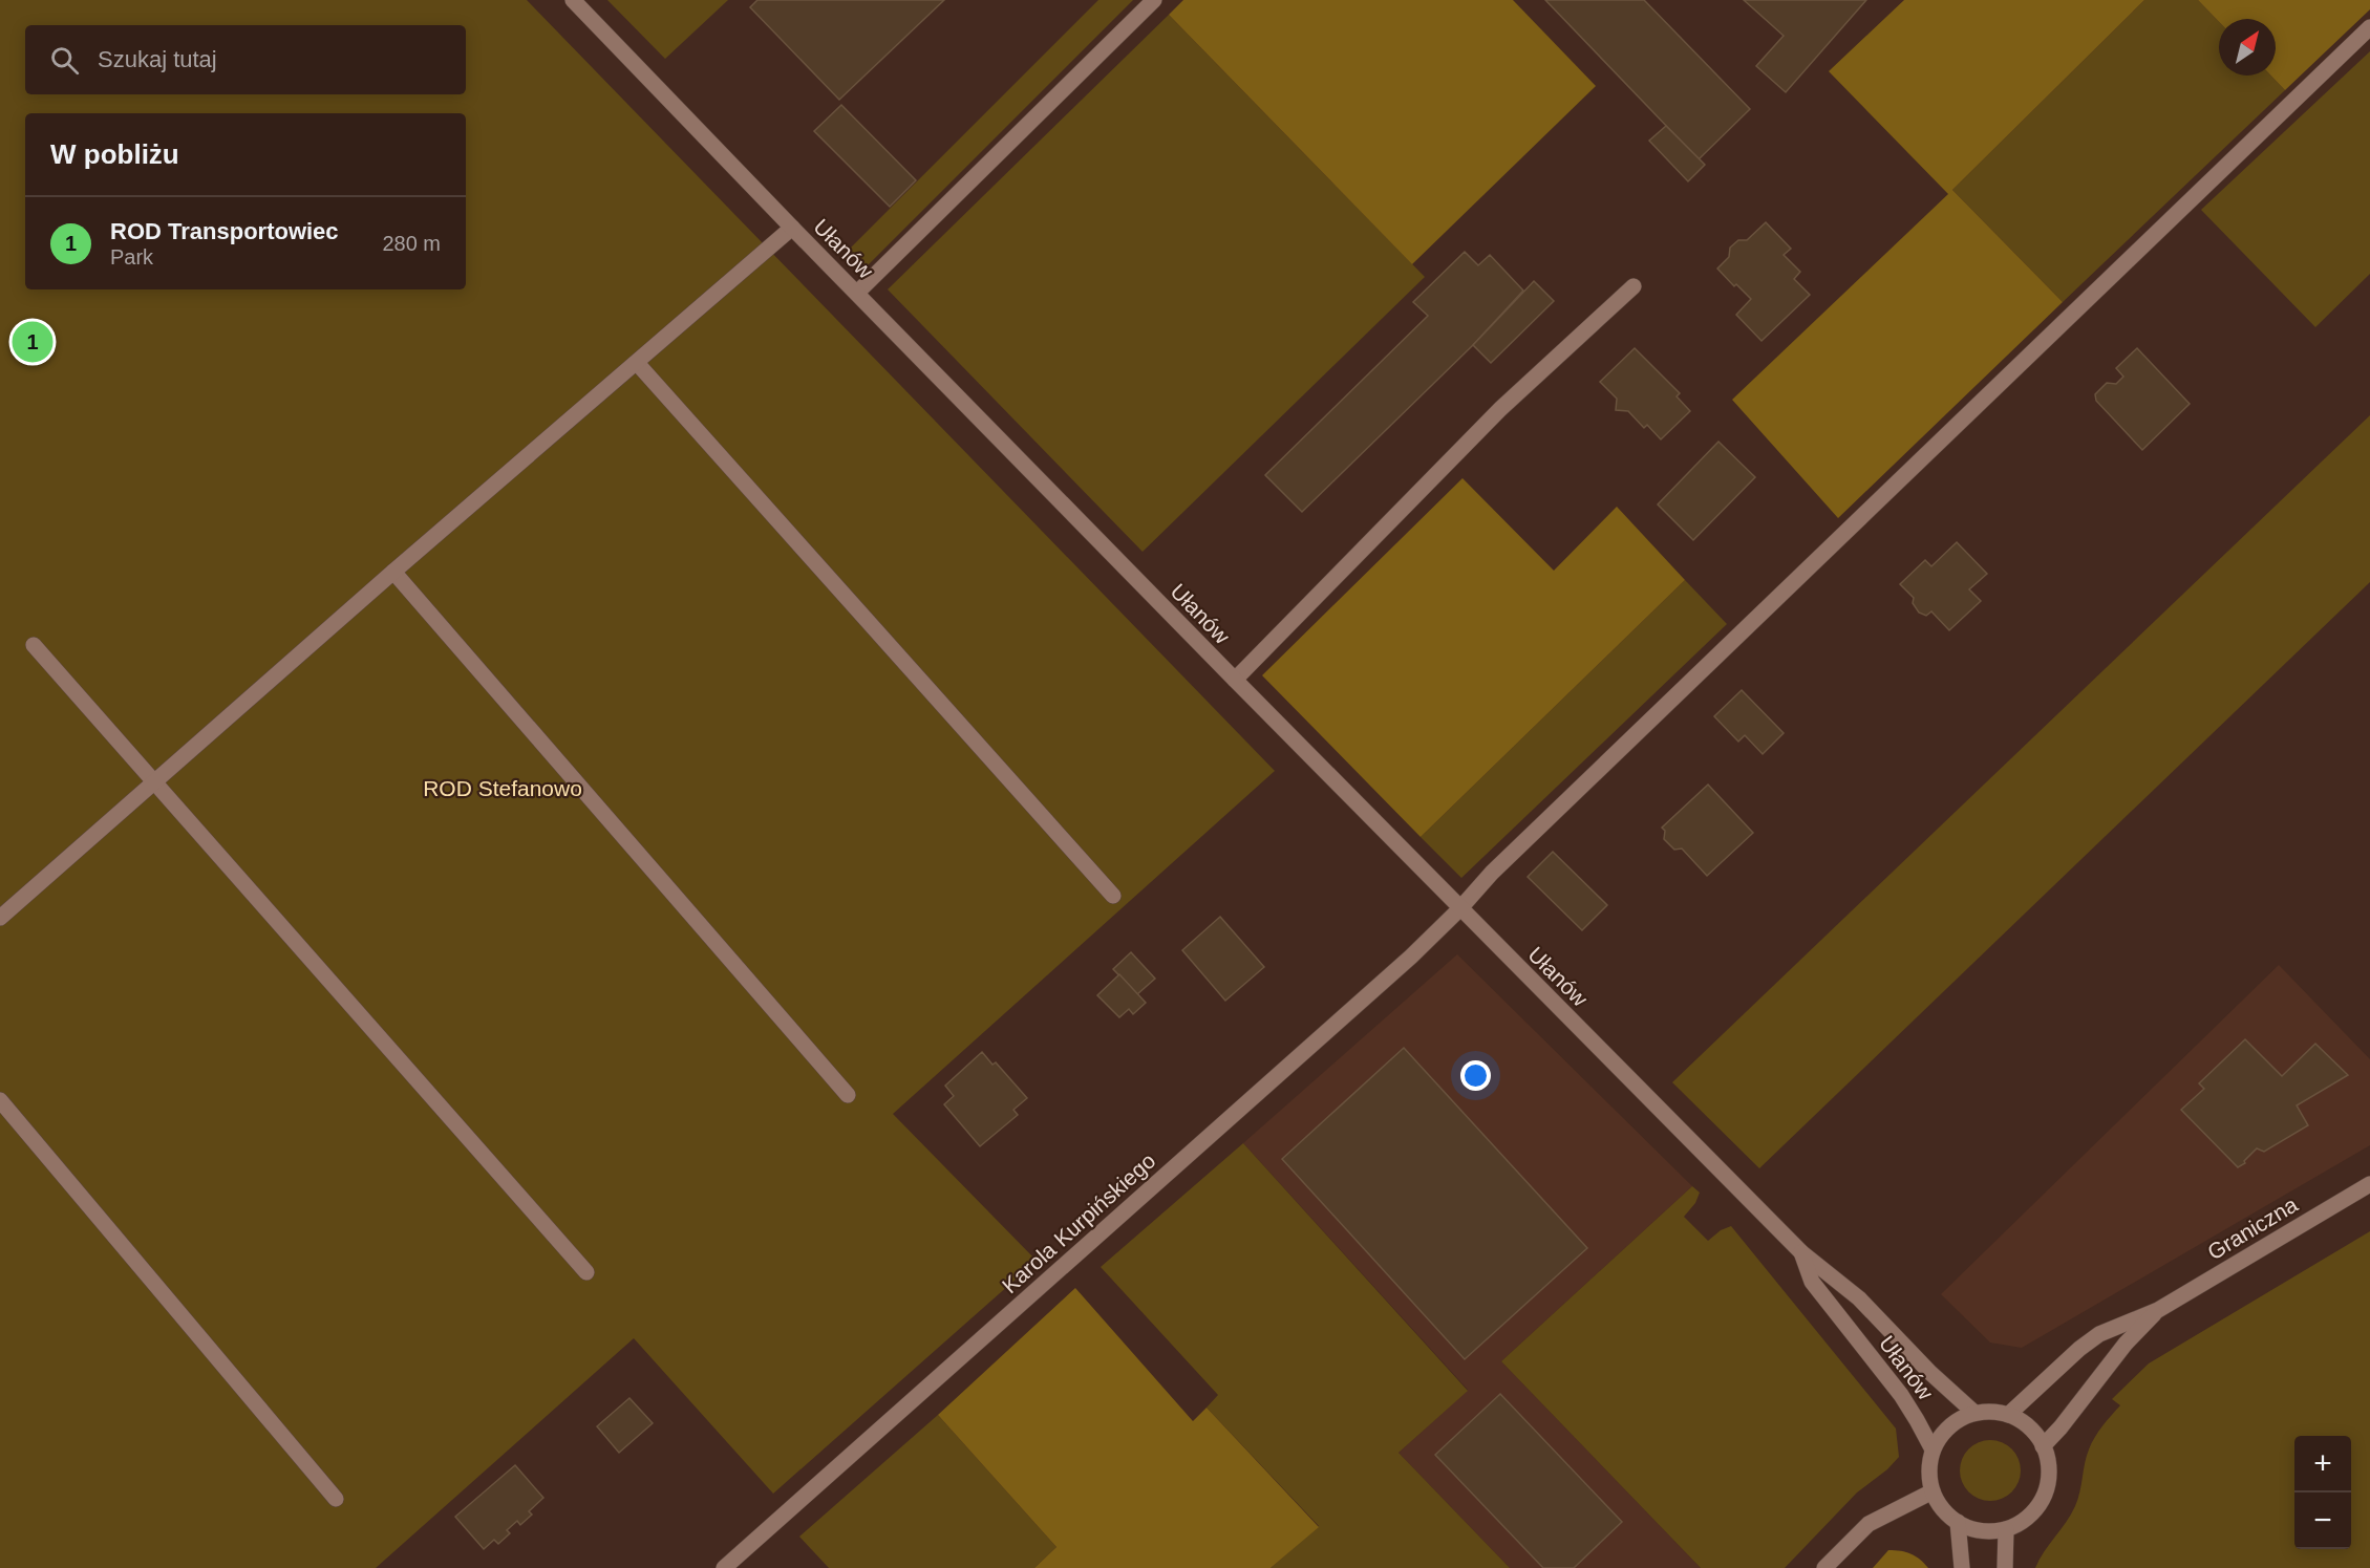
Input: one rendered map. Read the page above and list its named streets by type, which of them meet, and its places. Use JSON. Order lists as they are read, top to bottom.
{
  "streets": {
    "street": ["Ułanów", "Karola Kurpińskiego", "Graniczna"]
  },
  "crossings": [
    ["Ułanów", "Karola Kurpińskiego"],
    ["Ułanów", "Graniczna"]
  ],
  "parks": ["ROD Stefanowo"],
  "north": "top right",
  "page": {
    "search": "Szukaj tutaj",
    "heading": "W pobliżu",
    "list": [
      {
        "mark": "1",
        "name": "ROD Transportowiec",
        "note": "Park",
        "value": "280 m"
      }
    ],
    "pins": "1",
    "map_buttons": ["+", "−"]
  }
}
